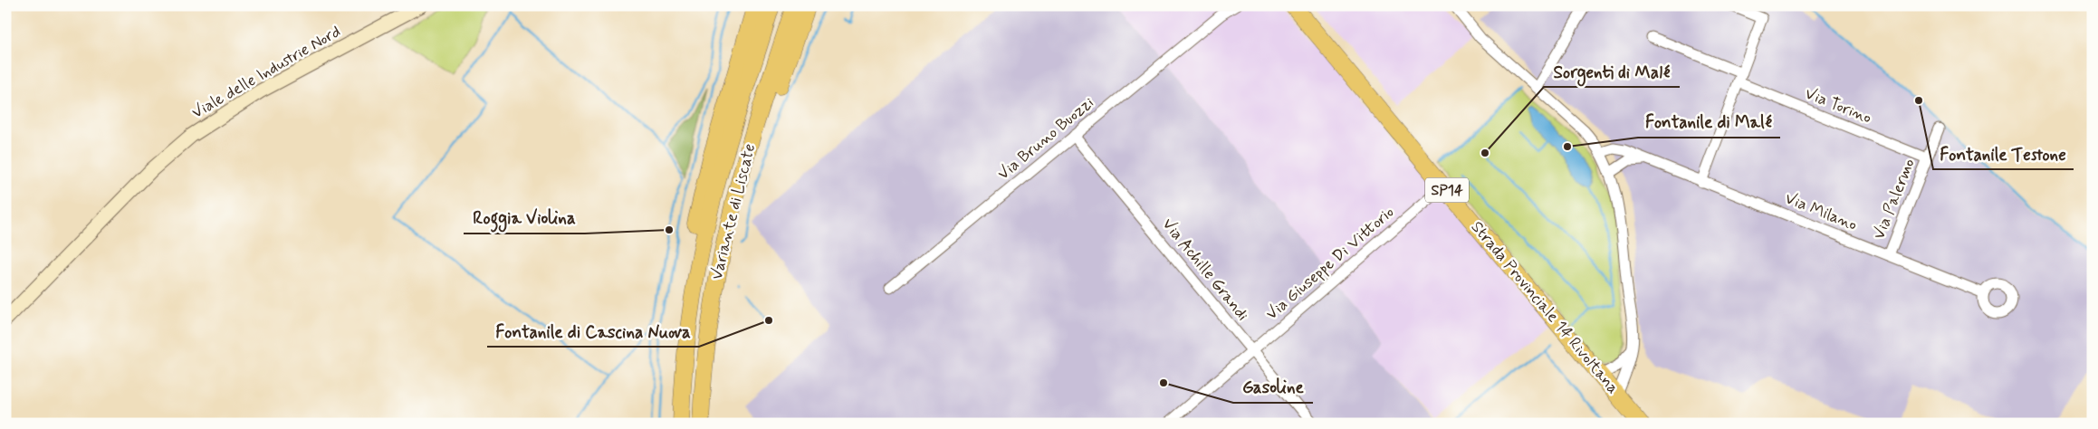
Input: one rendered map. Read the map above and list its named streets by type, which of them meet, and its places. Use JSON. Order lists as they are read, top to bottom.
{
  "streets": {
    "main road": [
      "Viale delle Industrie Nord",
      "SP14",
      "Variante di Liscate",
      "Strada Provinciale 14 Rivoltana"
    ],
    "street": [
      "Via Torino",
      "Via Bruno Buozzi",
      "Via Palermo",
      "Via Milano",
      "Via Giuseppe Di Vittorio",
      "Via Achille Grandi"
    ]
  },
  "crossings": [
    ["Via Torino", "Via Palermo"],
    ["Via Bruno Buozzi", "Via Achille Grandi"],
    ["Via Palermo", "Via Milano"],
    ["Via Giuseppe Di Vittorio", "Via Achille Grandi"]
  ],
  "places": [
    "Fontanile Testone",
    "Fontanile di Malé",
    "Sorgenti di Malé",
    "Roggia Violina",
    "Fontanile di Cascina Nuova",
    "Gasoline"
  ]
}
